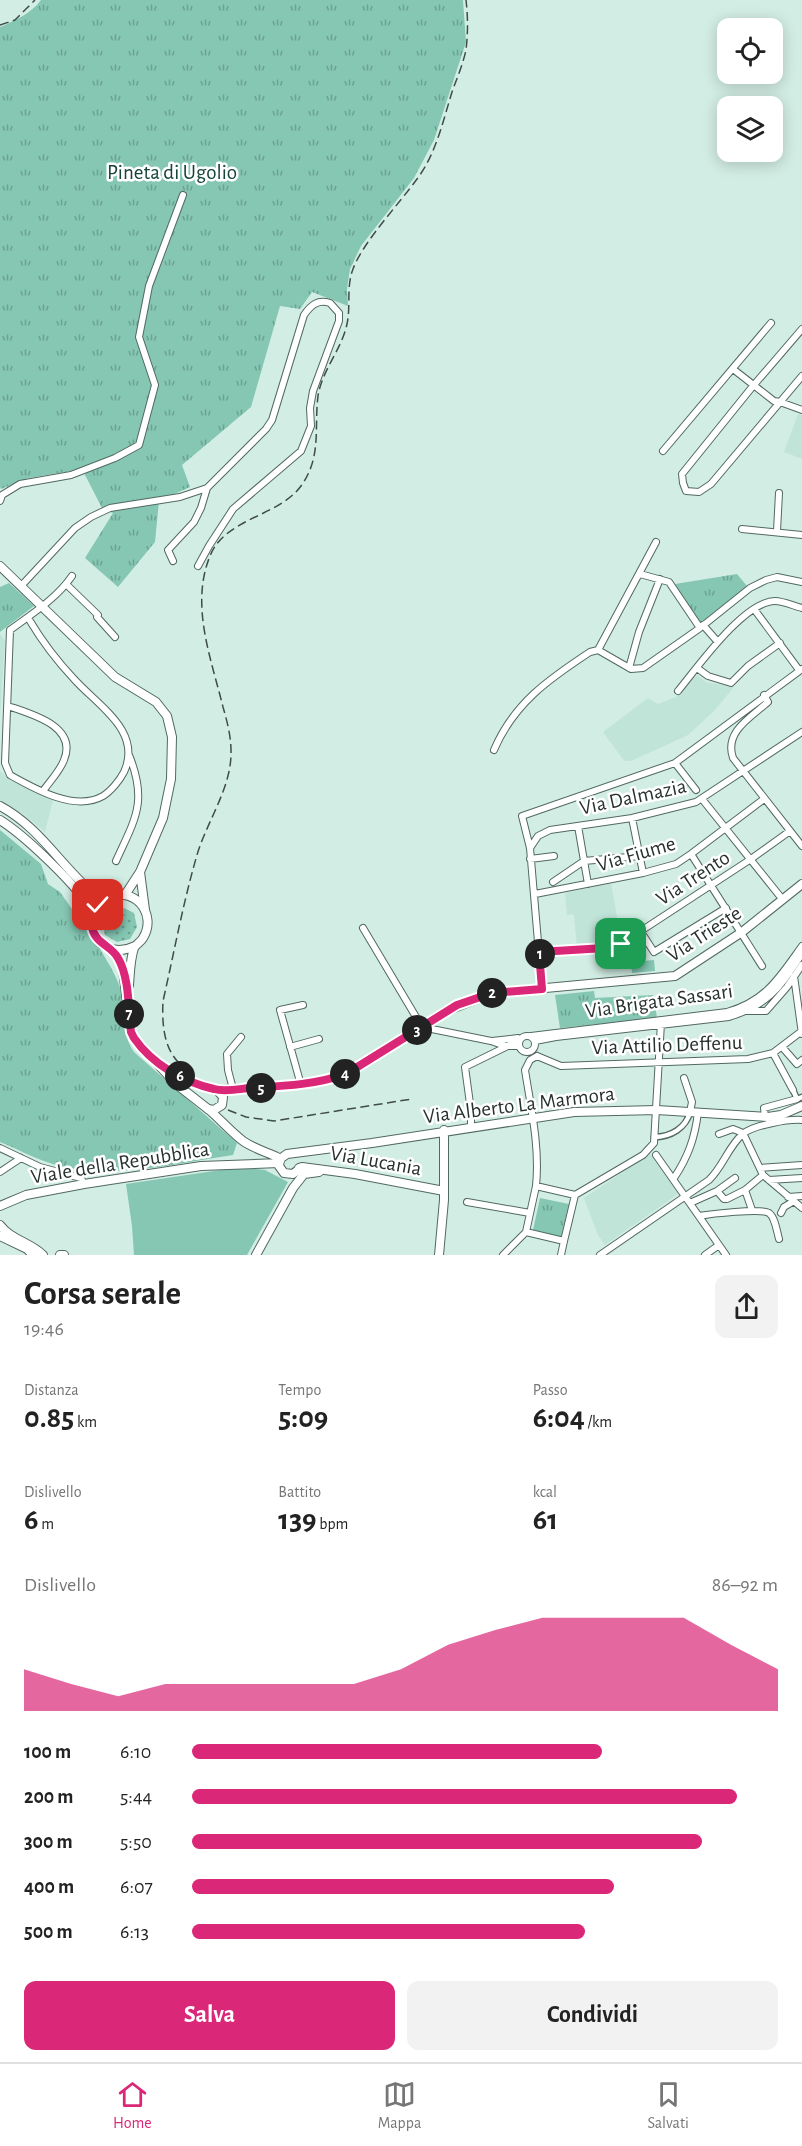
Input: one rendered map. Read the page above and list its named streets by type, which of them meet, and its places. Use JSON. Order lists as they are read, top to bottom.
{
  "streets": {
    "main road": ["Via Trieste"],
    "street": [
      "Via Dalmazia",
      "Via Fiume",
      "Via Trento",
      "Via Brigata Sassari",
      "Via Attilio Deffenu",
      "Via Alberto La Marmora",
      "Via Lucania",
      "Viale della Repubblica"
    ]
  },
  "crossings": [
    ["Via Alberto La Marmora", "Via Lucania"],
    ["Via Alberto La Marmora", "Viale della Repubblica"],
    ["Via Lucania", "Viale della Repubblica"]
  ],
  "parks": ["Pineta di Ugolio"],
  "page": {
    "pins": [
      "1",
      "2",
      "7",
      "3",
      "4",
      "6",
      "5"
    ],
    "heading": ["Corsa serale", "19:46"],
    "stats": [
      ["Distanza", "0.85 km"],
      ["Tempo", "5:09"],
      ["Passo", "6:04 /km"],
      ["Dislivello", "6 m"],
      ["Battito", "139 bpm"],
      ["kcal", "61"]
    ],
    "chart": ["Dislivello", "86–92 m"],
    "list": [
      {
        "name": "100 m",
        "note": "6:10"
      },
      {
        "name": "200 m",
        "note": "5:44"
      },
      {
        "name": "300 m",
        "note": "5:50"
      },
      {
        "name": "400 m",
        "note": "6:07"
      },
      {
        "name": "500 m",
        "note": "6:13"
      }
    ],
    "buttons": ["Salva", "Condividi"],
    "tabs": ["Home", "Mappa", "Salvati"]
  }
}
